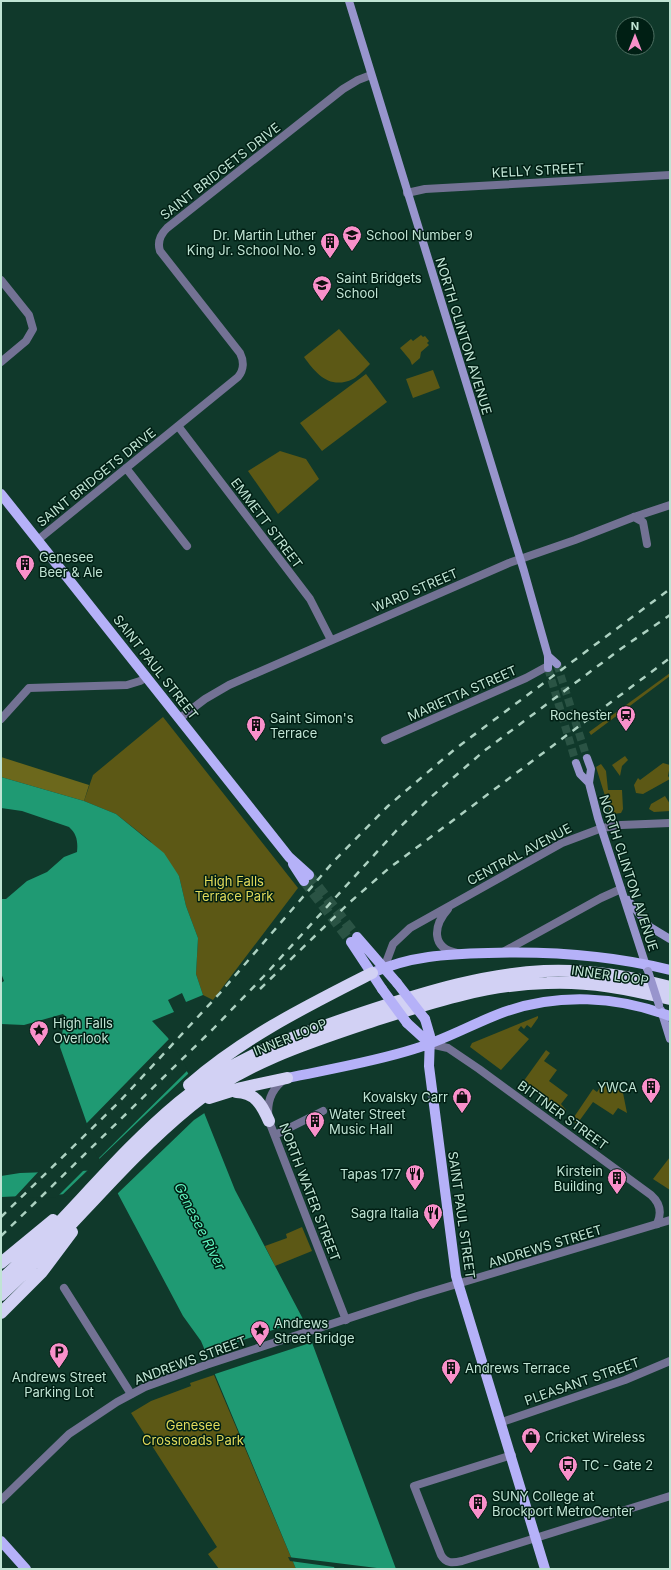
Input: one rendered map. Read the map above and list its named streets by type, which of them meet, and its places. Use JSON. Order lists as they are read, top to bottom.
{
  "streets": {
    "highway": ["INNER LOOP"],
    "main road": ["NORTH CLINTON AVENUE", "SAINT PAUL STREET"],
    "street": [
      "KELLY STREET",
      "SAINT BRIDGETS DRIVE",
      "EMMETT STREET",
      "WARD STREET",
      "MARIETTA STREET",
      "CENTRAL AVENUE",
      "BITTNER STREET",
      "NORTH WATER STREET",
      "ANDREWS STREET",
      "PLEASANT STREET"
    ]
  },
  "crossings": [
    ["KELLY STREET", "NORTH CLINTON AVENUE"],
    ["SAINT BRIDGETS DRIVE", "NORTH CLINTON AVENUE"],
    ["SAINT BRIDGETS DRIVE", "EMMETT STREET"],
    ["SAINT BRIDGETS DRIVE", "SAINT PAUL STREET"],
    ["NORTH CLINTON AVENUE", "WARD STREET"],
    ["NORTH CLINTON AVENUE", "MARIETTA STREET"],
    ["NORTH CLINTON AVENUE", "CENTRAL AVENUE"],
    ["EMMETT STREET", "WARD STREET"],
    ["WARD STREET", "SAINT PAUL STREET"],
    ["SAINT PAUL STREET", "CENTRAL AVENUE"],
    ["SAINT PAUL STREET", "BITTNER STREET"],
    ["SAINT PAUL STREET", "ANDREWS STREET"],
    ["SAINT PAUL STREET", "PLEASANT STREET"],
    ["BITTNER STREET", "ANDREWS STREET"],
    ["NORTH WATER STREET", "ANDREWS STREET"]
  ],
  "water": ["Genesee River"],
  "parks": ["High Falls Terrace Park", "Genesee Crossroads Park"],
  "places": {
    "school or university": ["School Number 9", "Saint Bridgets School"],
    "building": [
      "Dr. Martin Luther King Jr. School No. 9",
      "Genesee Beer & Ale",
      "Saint Simon's Terrace",
      "YWCA",
      "Water Street Music Hall",
      "Kirstein Building",
      "Andrews Terrace",
      "SUNY College at Brockport MetroCenter"
    ],
    "station": ["Rochester"],
    "place": ["High Falls Overlook", "Andrews Street Bridge"],
    "shop": ["Kovalsky Carr", "Cricket Wireless"],
    "restaurant": ["Tapas 177", "Sagra Italia"],
    "parking": ["Andrews Street Parking Lot"],
    "bus stop": ["TC - Gate 2"]
  },
  "north": "top"
}
